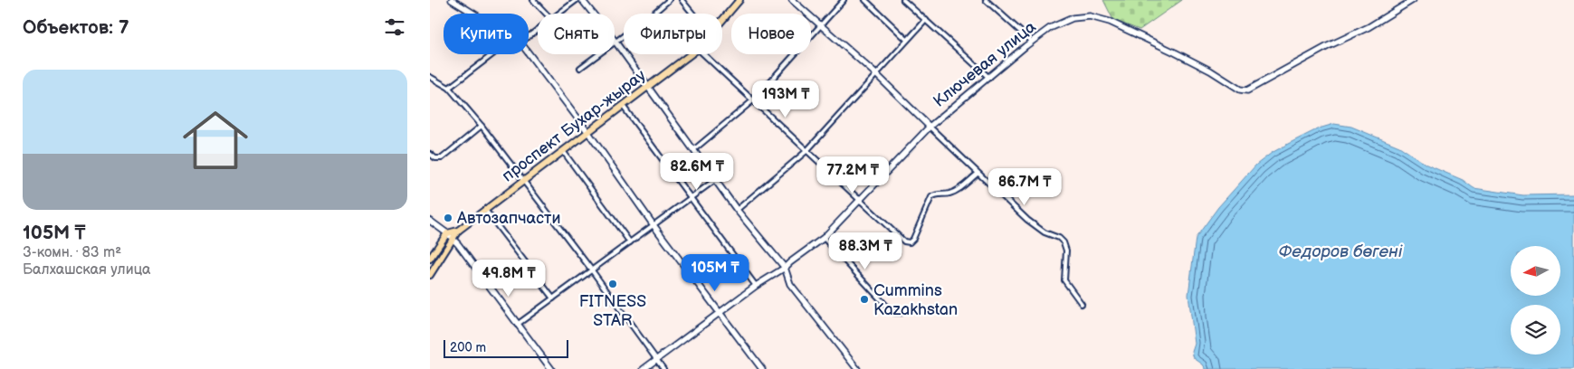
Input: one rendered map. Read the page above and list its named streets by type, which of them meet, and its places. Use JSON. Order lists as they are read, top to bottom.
{
  "streets": {
    "main road": ["проспект Бухар-жырау"],
    "street": ["Ключевая улица"]
  },
  "water": ["Федоров бөгені"],
  "places": ["Автозапчасти", "FITNESS STAR", "Cummins Kazakhstan"],
  "scale_bar": "200 m",
  "north": "left",
  "page": {
    "heading": "Объектов: 7",
    "chip": [
      "Купить",
      "Снять",
      "Фильтры",
      "Новое"
    ],
    "list": [
      {
        "name": "105M ₸",
        "note": "3-комн. · 83 m² · Балхашская улица"
      }
    ],
    "price": [
      "193M ₸",
      "82.6M ₸",
      "77.2M ₸",
      "86.7M ₸",
      "88.3M ₸",
      "105M ₸",
      "49.8M ₸"
    ],
    "scale": "200 m"
  }
}
